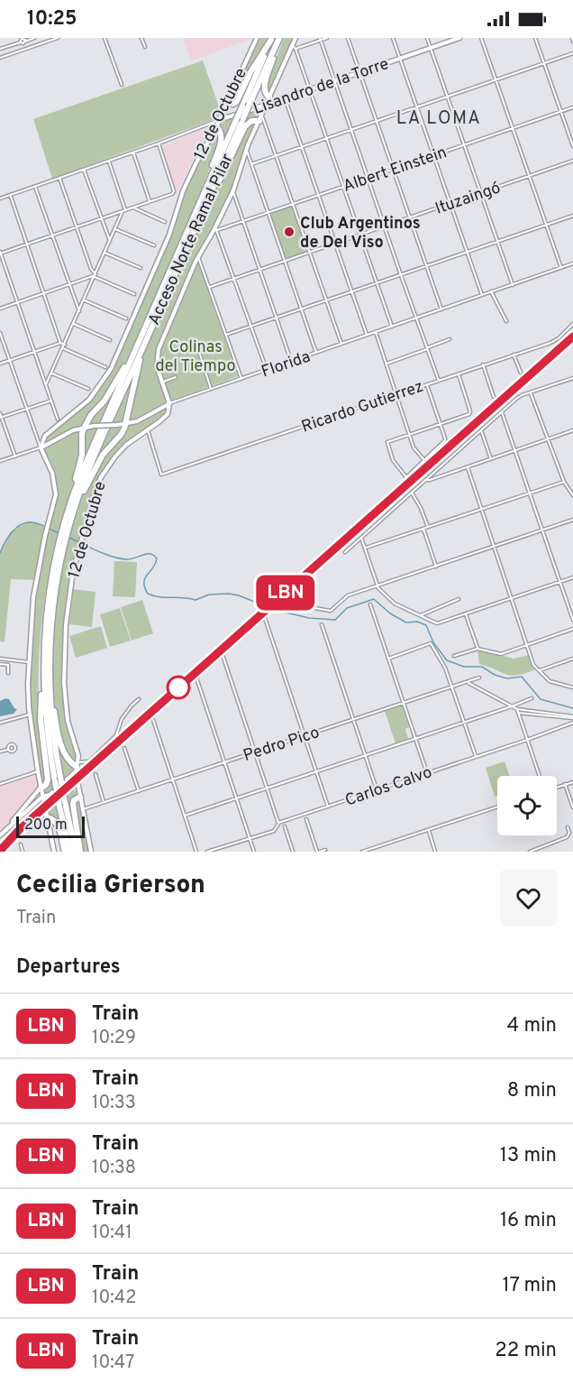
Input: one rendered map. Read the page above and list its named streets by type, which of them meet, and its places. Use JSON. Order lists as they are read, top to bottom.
{
  "streets": {
    "highway": ["Acceso Norte Ramal Pilar"],
    "street": [
      "Lisandro de la Torre",
      "12 de Octubre",
      "Albert Einstein",
      "Ituzaingó",
      "Florida",
      "Ricardo Gutierrez",
      "Pedro Pico",
      "Carlos Calvo"
    ]
  },
  "crossings": [
    ["Lisandro de la Torre", "12 de Octubre"],
    ["Lisandro de la Torre", "Acceso Norte Ramal Pilar"],
    ["12 de Octubre", "Florida"],
    ["12 de Octubre", "Ricardo Gutierrez"],
    ["12 de Octubre", "Pedro Pico"]
  ],
  "districts": ["LA LOMA"],
  "parks": ["Colinas del Tiempo"],
  "places": ["Club Argentinos de Del Viso"],
  "scale_bar": "200 m",
  "page": {
    "status": "10:25",
    "on_map": "LBN",
    "scale": "200 m",
    "heading": [
      ["Cecilia Grierson", "Train"],
      "Departures"
    ],
    "list": [
      {
        "mark": "LBN",
        "name": "Train",
        "note": "10:29",
        "value": "4 min"
      },
      {
        "mark": "LBN",
        "name": "Train",
        "note": "10:33",
        "value": "8 min"
      },
      {
        "mark": "LBN",
        "name": "Train",
        "note": "10:38",
        "value": "13 min"
      },
      {
        "mark": "LBN",
        "name": "Train",
        "note": "10:41",
        "value": "16 min"
      },
      {
        "mark": "LBN",
        "name": "Train",
        "note": "10:42",
        "value": "17 min"
      },
      {
        "mark": "LBN",
        "name": "Train",
        "note": "10:47",
        "value": "22 min"
      }
    ]
  }
}
